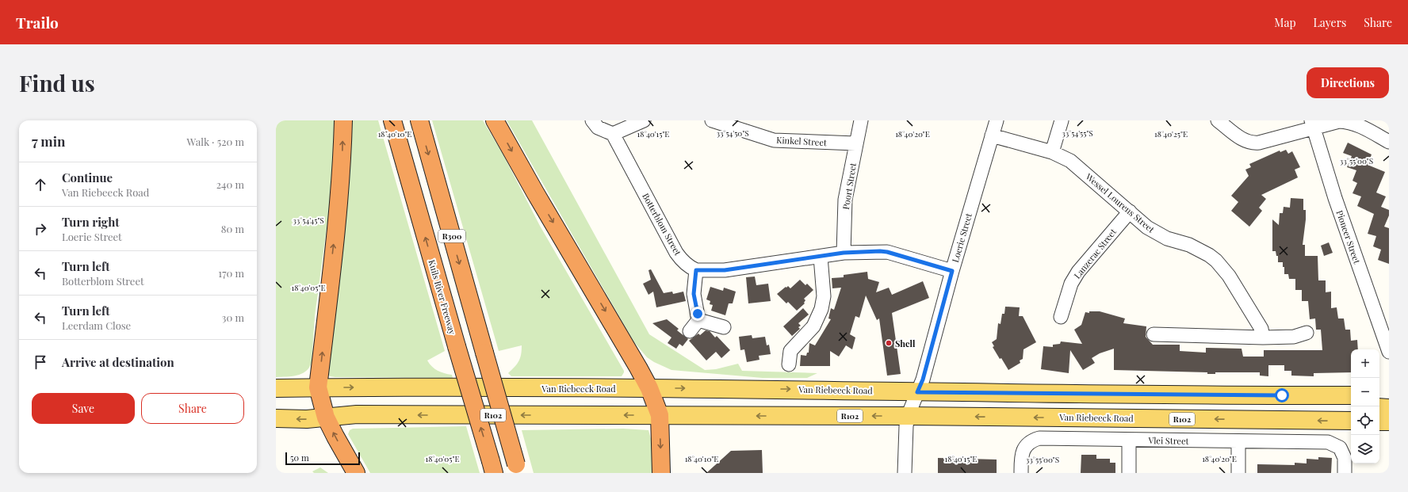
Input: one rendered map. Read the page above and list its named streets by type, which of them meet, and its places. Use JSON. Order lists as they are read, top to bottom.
{
  "streets": {
    "highway": ["R300", "Kuils River Freeway"],
    "main road": ["Van Riebeeck Road", "R102"],
    "street": [
      "Kinkel Street",
      "Poort Street",
      "Wessel Lourens Street",
      "Botterblom Street",
      "Pioneer Street",
      "Loerie Street",
      "Lanzerac Street",
      "Vlei Street"
    ]
  },
  "crossings": [
    ["Kinkel Street", "Poort Street"],
    ["Wessel Lourens Street", "Loerie Street"],
    ["Wessel Lourens Street", "Lanzerac Street"],
    ["Loerie Street", "Van Riebeeck Road"],
    ["Van Riebeeck Road", "R102"]
  ],
  "places": ["Shell"],
  "scale_bar": "50 m",
  "page": {
    "header": "Trailo",
    "nav": ["Map", "Layers", "Share"],
    "buttons": [
      "Directions",
      ["Save", "Share"]
    ],
    "title": "Find us",
    "heading": ["7 min", "Walk · 520 m"],
    "list": [
      ["Continue", "Van Riebeeck Road", "240 m"],
      ["Turn right", "Loerie Street", "80 m"],
      ["Turn left", "Botterblom Street", "170 m"],
      ["Turn left", "Leerdam Close", "30 m"],
      "Arrive at destination"
    ],
    "map_buttons": ["+", "−"],
    "scale": "50 m"
  },
  "coordinates": [
    "33°54'50\"S",
    "33°54'55\"S",
    "18°40'10\"E",
    "18°40'15\"E",
    "18°40'20\"E",
    "18°40'25\"E",
    "33°55'00\"S",
    "33°54'45\"S",
    "18°40'05\"E"
  ]
}
